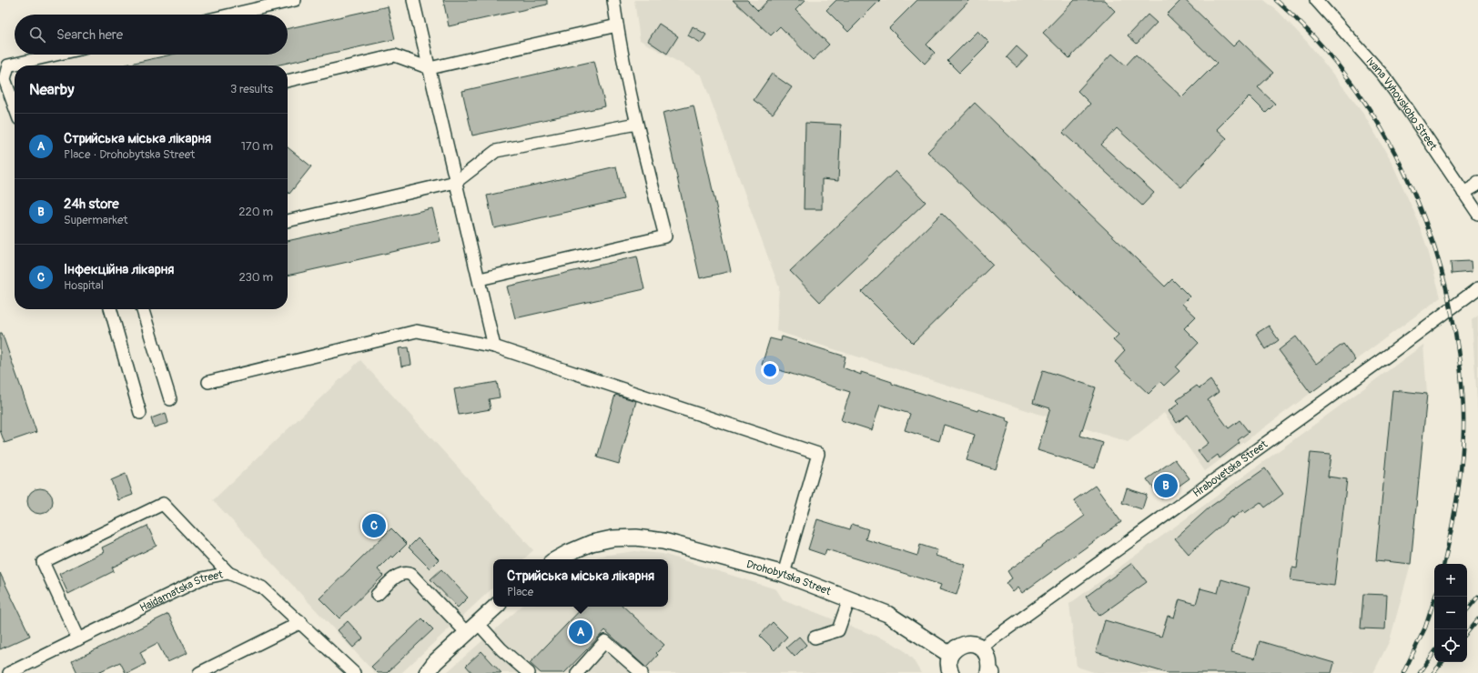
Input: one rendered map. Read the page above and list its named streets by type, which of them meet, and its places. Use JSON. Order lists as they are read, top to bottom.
{
  "streets": {
    "main road": ["Drohobytska Street"],
    "street": ["Ivana Vyhovskoho Street", "Hrabovetska Street", "Haidamatska Street"]
  },
  "page": {
    "search": "Search here",
    "heading": ["Nearby", "3 results"],
    "list": [
      {
        "mark": "A",
        "name": "Стрийська міська лікарня",
        "note": "Place · Drohobytska Street",
        "value": "170 m"
      },
      {
        "mark": "B",
        "name": "24h store",
        "note": "Supermarket",
        "value": "220 m"
      },
      {
        "mark": "C",
        "name": "Інфекційна лікарня",
        "note": "Hospital",
        "value": "230 m"
      }
    ],
    "pins": ["B", "C", "A"],
    "popup": ["Стрийська міська лікарня", "Place"],
    "map_buttons": ["+", "−"]
  }
}
